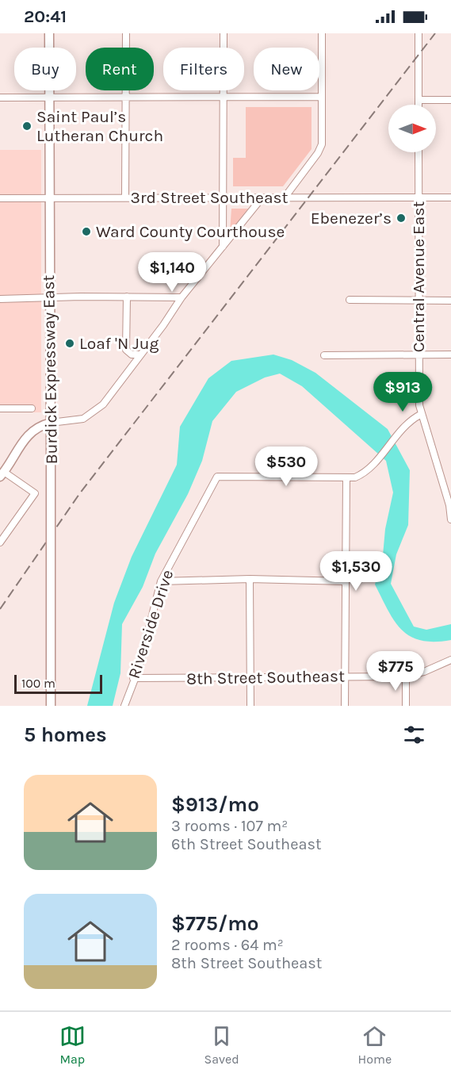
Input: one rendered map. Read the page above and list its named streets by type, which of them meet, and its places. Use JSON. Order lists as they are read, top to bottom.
{
  "streets": {
    "main road": ["Burdick Expressway East"],
    "street": [
      "3rd Street Southeast",
      "Central Avenue East",
      "Riverside Drive",
      "8th Street Southeast"
    ]
  },
  "crossings": [
    ["3rd Street Southeast", "Central Avenue East"],
    ["3rd Street Southeast", "Burdick Expressway East"],
    ["Riverside Drive", "8th Street Southeast"]
  ],
  "places": [
    "Saint Paul’s Lutheran Church",
    "Ebenezer’s",
    "Ward County Courthouse",
    "Loaf 'N Jug"
  ],
  "scale_bar": "100 m",
  "north": "right",
  "page": {
    "status": "20:41",
    "chip": [
      "Buy",
      "Rent",
      "Filters",
      "New"
    ],
    "price": [
      "$1,140",
      "$913",
      "$530",
      "$1,530",
      "$775"
    ],
    "scale": "100 m",
    "heading": "5 homes",
    "list": [
      {
        "name": "$913/mo",
        "note": "3 rooms · 107 m² · 6th Street Southeast"
      },
      {
        "name": "$775/mo",
        "note": "2 rooms · 64 m² · 8th Street Southeast"
      }
    ],
    "tabs": ["Map", "Saved", "Home"]
  }
}
